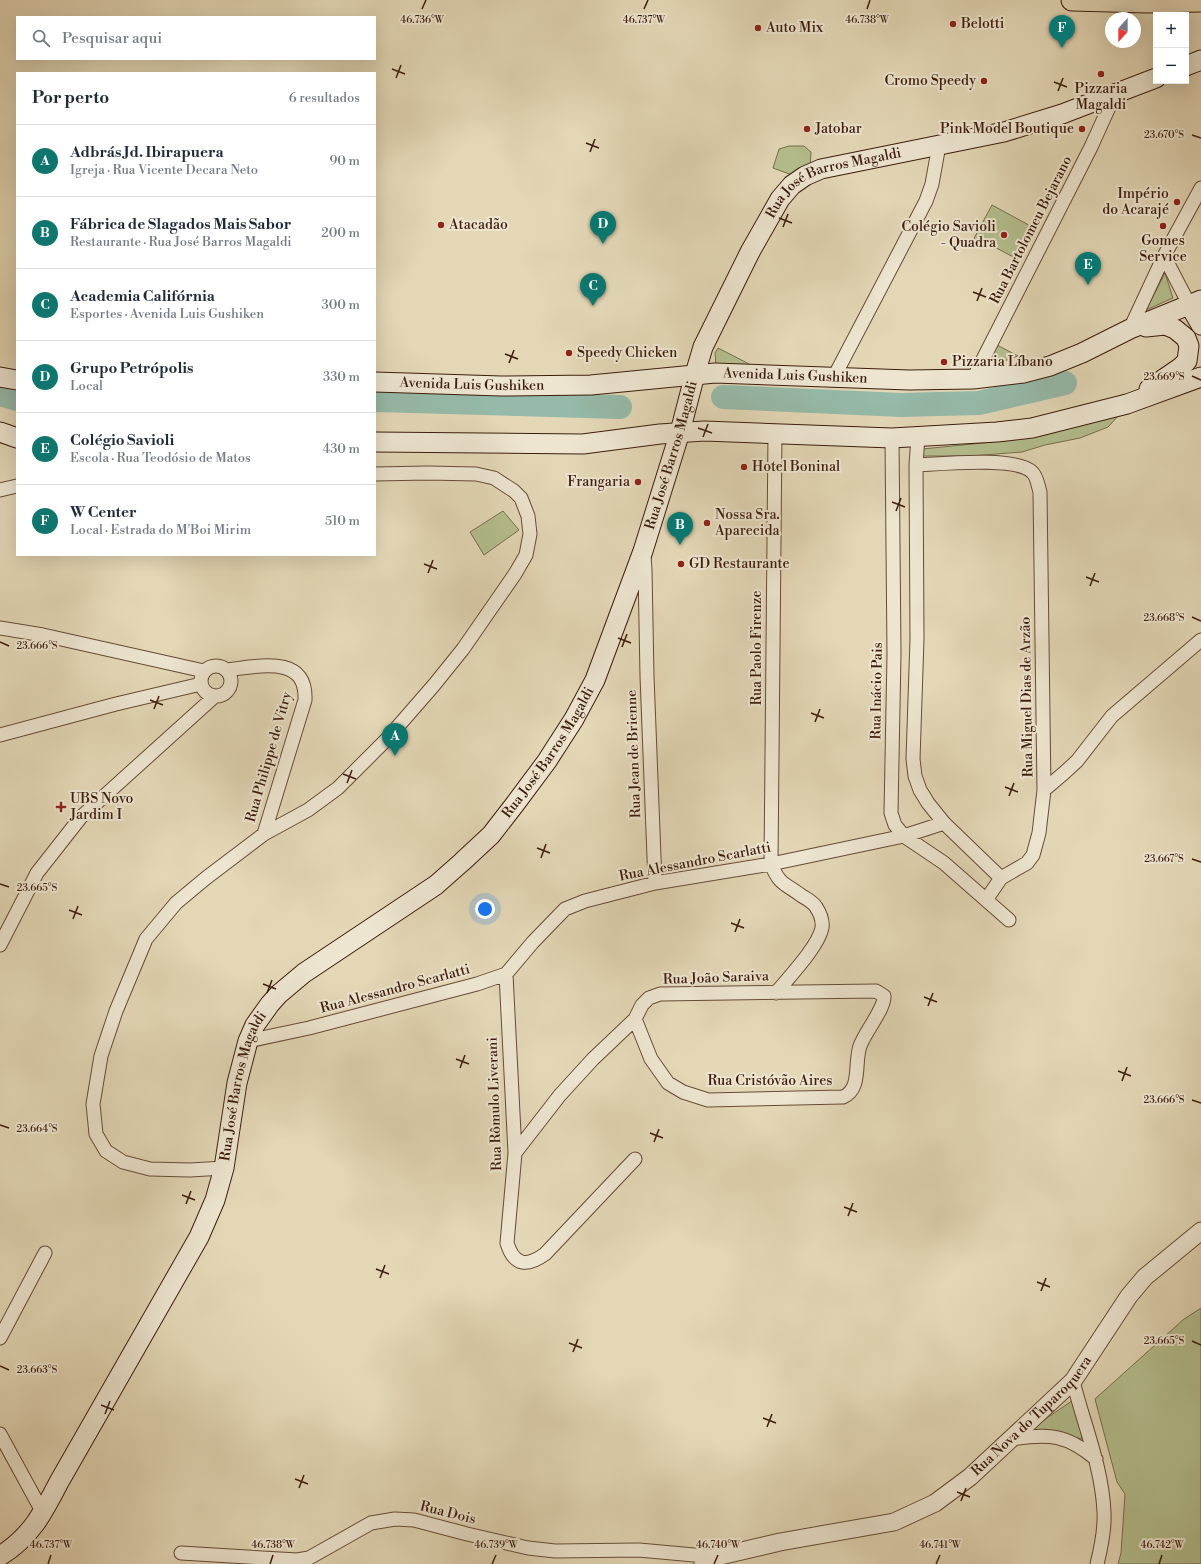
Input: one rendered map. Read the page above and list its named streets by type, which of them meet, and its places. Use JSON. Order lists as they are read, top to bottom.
{
  "streets": {
    "main road": ["Rua José Barros Magaldi", "Avenida Luis Gushiken"],
    "street": [
      "Rua Bartolomeu Bejarano",
      "Rua Paolo Firenze",
      "Rua Inácio Pais",
      "Rua Miguel Dias de Arzão",
      "Rua Jean de Brienne",
      "Rua Philippe de Vitry",
      "Rua Alessandro Scarlatti",
      "Rua João Saraiva",
      "Rua Cristóvão Aires",
      "Rua Rômulo Liverani",
      "Rua Nova do Tuparoquera",
      "Rua Dois"
    ]
  },
  "crossings": [
    ["Rua José Barros Magaldi", "Rua Bartolomeu Bejarano"],
    ["Rua José Barros Magaldi", "Avenida Luis Gushiken"],
    ["Rua José Barros Magaldi", "Rua Jean de Brienne"],
    ["Rua José Barros Magaldi", "Rua Alessandro Scarlatti"],
    ["Rua Bartolomeu Bejarano", "Avenida Luis Gushiken"],
    ["Rua Paolo Firenze", "Rua Alessandro Scarlatti"],
    ["Rua Paolo Firenze", "Rua João Saraiva"],
    ["Rua Inácio Pais", "Rua Miguel Dias de Arzão"],
    ["Rua Inácio Pais", "Rua Alessandro Scarlatti"],
    ["Rua Jean de Brienne", "Rua Alessandro Scarlatti"],
    ["Rua Alessandro Scarlatti", "Rua João Saraiva"],
    ["Rua Alessandro Scarlatti", "Rua Rômulo Liverani"],
    ["Rua João Saraiva", "Rua Cristóvão Aires"],
    ["Rua João Saraiva", "Rua Rômulo Liverani"],
    ["Rua Nova do Tuparoquera", "Rua Dois"]
  ],
  "places": {
    "other": [
      "Belotti",
      "Auto Mix",
      "Pizzaria Magaldi",
      "Cromo Speedy",
      "Jatobar",
      "Pink Model Boutique",
      "Império do Acarajé",
      "Atacadão",
      "Gomes Service",
      "Colégio Savioli - Quadra",
      "Speedy Chicken",
      "Pizzaria Líbano",
      "Hotel Boninal",
      "Frangaria",
      "Nossa Sra. Aparecida",
      "GD Restaurante"
    ],
    "health": ["UBS Novo Jardim I"]
  },
  "north": "bottom",
  "page": {
    "map_buttons": ["+", "−"],
    "pins": [
      "F",
      "D",
      "E",
      "C",
      "B",
      "A"
    ],
    "search": "Pesquisar aqui",
    "heading": ["Por perto", "6 resultados"],
    "list": [
      {
        "mark": "A",
        "name": "Adbrás Jd. Ibirapuera",
        "note": "Igreja · Rua Vicente Decara Neto",
        "value": "90 m"
      },
      {
        "mark": "B",
        "name": "Fábrica de Slagados Mais Sabor",
        "note": "Restaurante · Rua José Barros Magaldi",
        "value": "200 m"
      },
      {
        "mark": "C",
        "name": "Academia Califórnia",
        "note": "Esportes · Avenida Luis Gushiken",
        "value": "300 m"
      },
      {
        "mark": "D",
        "name": "Grupo Petrópolis",
        "note": "Local",
        "value": "330 m"
      },
      {
        "mark": "E",
        "name": "Colégio Savioli",
        "note": "Escola · Rua Teodósio de Matos",
        "value": "430 m"
      },
      {
        "mark": "F",
        "name": "W Center",
        "note": "Local · Estrada do M'Boi Mirim",
        "value": "510 m"
      }
    ]
  },
  "coordinates": [
    "46.736°W",
    "46.737°W",
    "46.738°W",
    "23.670°S",
    "23.669°S",
    "23.668°S",
    "23.666°S",
    "23.667°S",
    "23.665°S",
    "23.664°S",
    "23.663°S",
    "46.739°W",
    "46.740°W",
    "46.741°W",
    "46.742°W"
  ]
}
